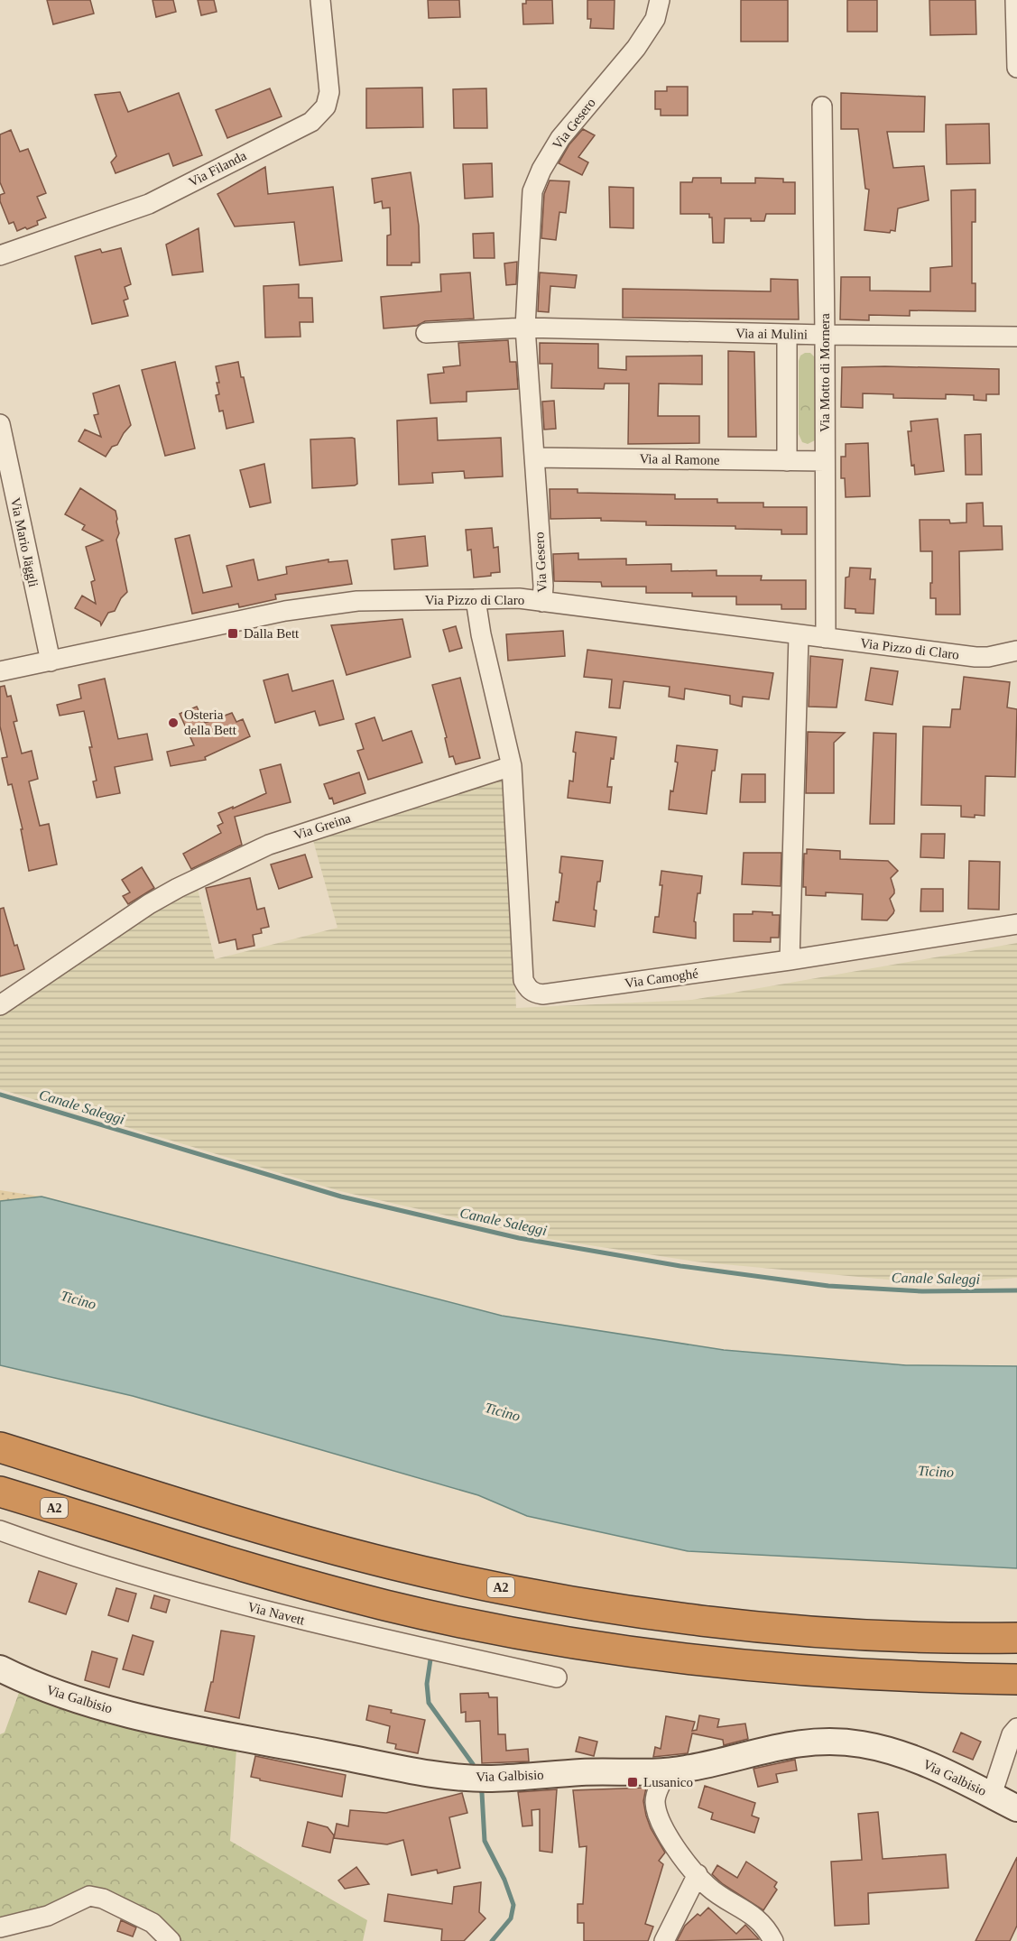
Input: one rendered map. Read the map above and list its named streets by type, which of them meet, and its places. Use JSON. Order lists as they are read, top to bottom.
{
  "streets": {
    "highway": ["A2"],
    "street": [
      "Via Gesero",
      "Via Filanda",
      "Via ai Mulini",
      "Via Motto di Mornera",
      "Via al Ramone",
      "Via Mario Jäggli",
      "Via Pizzo di Claro",
      "Via Greina",
      "Via Camoghé",
      "Via Navett",
      "Via Galbisio"
    ]
  },
  "crossings": [
    ["Via Gesero", "Via ai Mulini"],
    ["Via Gesero", "Via al Ramone"],
    ["Via Gesero", "Via Pizzo di Claro"],
    ["Via ai Mulini", "Via Motto di Mornera"],
    ["Via Motto di Mornera", "Via al Ramone"],
    ["Via Motto di Mornera", "Via Pizzo di Claro"],
    ["Via Mario Jäggli", "Via Pizzo di Claro"],
    ["Via Greina", "Via Camoghé"]
  ],
  "water": ["Canale Saleggi", "Ticino"],
  "places": {
    "transit": ["Dalla Bett", "Lusanico"],
    "other": ["Osteria della Bett"]
  }
}
